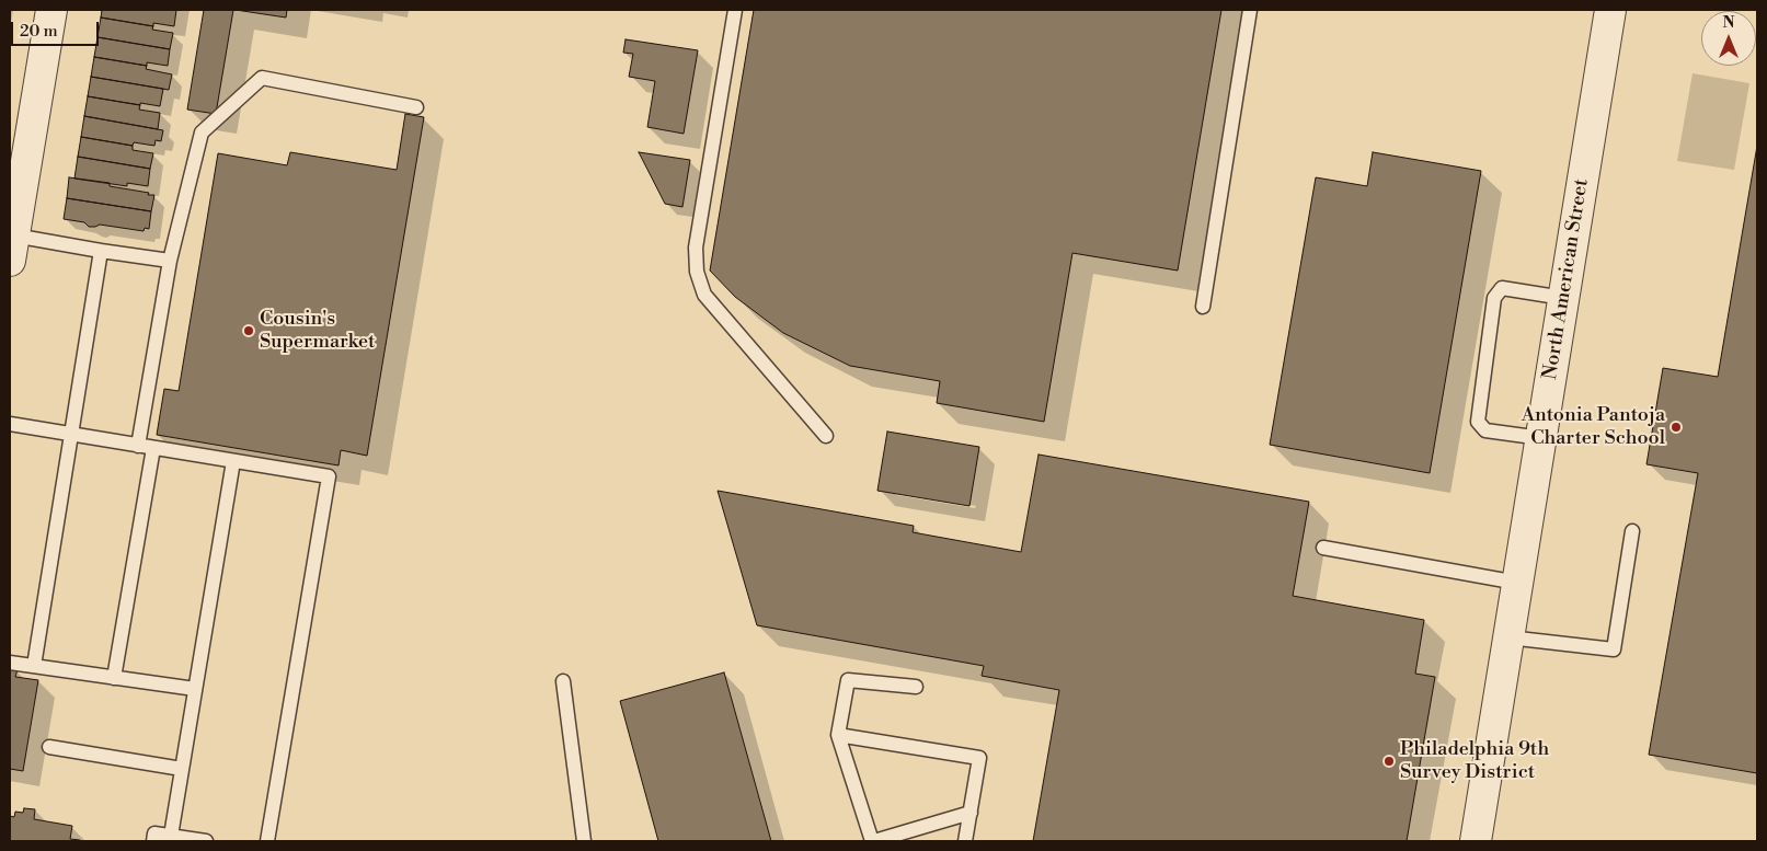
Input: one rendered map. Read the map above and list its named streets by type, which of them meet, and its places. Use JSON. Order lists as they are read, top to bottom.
{
  "streets": {
    "street": ["North American Street"]
  },
  "places": ["Cousin's Supermarket", "Antonia Pantoja Charter School", "Philadelphia 9th Survey District"],
  "scale_bar": "20 m",
  "north": "top"
}
